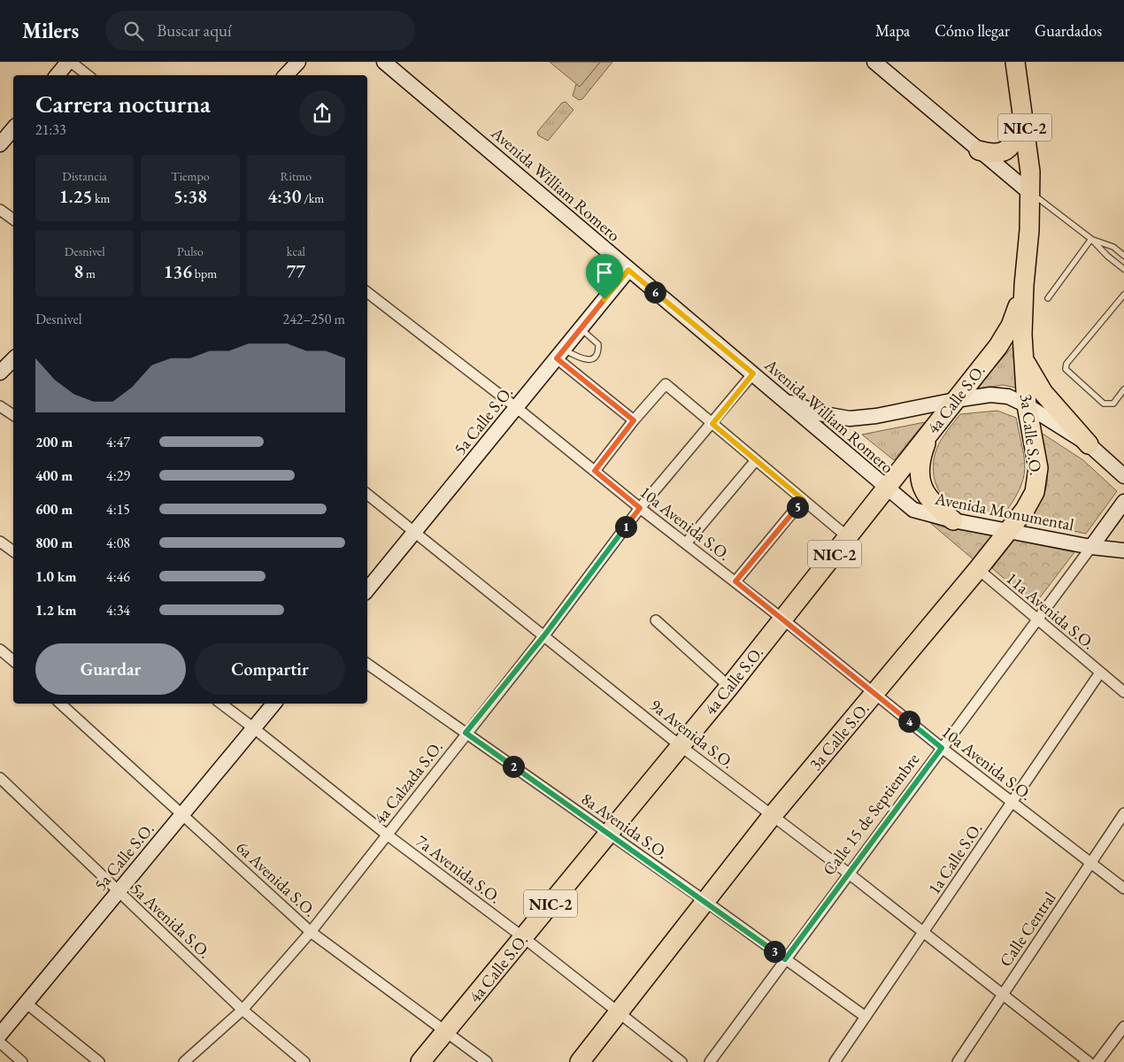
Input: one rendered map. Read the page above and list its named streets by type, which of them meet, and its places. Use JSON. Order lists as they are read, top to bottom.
{
  "streets": {
    "highway": ["NIC-2", "4a Calle S.O.", "3a Calle S.O."],
    "main road": [
      "Avenida William Romero",
      "5a Calle S.O.",
      "Avenida Monumental",
      "Calle 15 de Septiembre"
    ],
    "street": [
      "10a Avenida S.O.",
      "11a Avenida S.O.",
      "9a Avenida S.O.",
      "4a Calzada S.O.",
      "8a Avenida S.O.",
      "1a Calle S.O.",
      "7a Avenida S.O.",
      "6a Avenida S.O.",
      "5a Avenida S.O.",
      "Calle Central"
    ]
  },
  "crossings": [
    ["NIC-2", "4a Calle S.O."],
    ["NIC-2", "3a Calle S.O."],
    ["Avenida William Romero", "4a Calle S.O."],
    ["Avenida William Romero", "5a Calle S.O."],
    ["Avenida William Romero", "Avenida Monumental"],
    ["Avenida William Romero", "4a Calzada S.O."],
    ["4a Calle S.O.", "3a Calle S.O."],
    ["4a Calle S.O.", "Avenida Monumental"],
    ["4a Calle S.O.", "10a Avenida S.O."],
    ["4a Calle S.O.", "9a Avenida S.O."],
    ["4a Calle S.O.", "8a Avenida S.O."],
    ["4a Calle S.O.", "7a Avenida S.O."],
    ["4a Calle S.O.", "6a Avenida S.O."],
    ["5a Calle S.O.", "10a Avenida S.O."],
    ["5a Calle S.O.", "9a Avenida S.O."],
    ["5a Calle S.O.", "7a Avenida S.O."],
    ["5a Calle S.O.", "6a Avenida S.O."],
    ["5a Calle S.O.", "5a Avenida S.O."],
    ["3a Calle S.O.", "Avenida Monumental"],
    ["3a Calle S.O.", "10a Avenida S.O."],
    ["3a Calle S.O.", "11a Avenida S.O."],
    ["3a Calle S.O.", "9a Avenida S.O."],
    ["3a Calle S.O.", "8a Avenida S.O."],
    ["3a Calle S.O.", "7a Avenida S.O."],
    ["Avenida Monumental", "Calle 15 de Septiembre"],
    ["10a Avenida S.O.", "4a Calzada S.O."],
    ["10a Avenida S.O.", "Calle 15 de Septiembre"],
    ["10a Avenida S.O.", "1a Calle S.O."],
    ["10a Avenida S.O.", "Calle Central"],
    ["11a Avenida S.O.", "Calle 15 de Septiembre"],
    ["11a Avenida S.O.", "1a Calle S.O."],
    ["9a Avenida S.O.", "4a Calzada S.O."],
    ["9a Avenida S.O.", "Calle 15 de Septiembre"],
    ["9a Avenida S.O.", "1a Calle S.O."],
    ["9a Avenida S.O.", "Calle Central"],
    ["4a Calzada S.O.", "8a Avenida S.O."],
    ["4a Calzada S.O.", "7a Avenida S.O."],
    ["4a Calzada S.O.", "6a Avenida S.O."],
    ["4a Calzada S.O.", "5a Avenida S.O."],
    ["Calle 15 de Septiembre", "8a Avenida S.O."],
    ["8a Avenida S.O.", "1a Calle S.O."]
  ],
  "page": {
    "header": "Milers",
    "search": "Buscar aquí",
    "nav": ["Mapa", "Cómo llegar", "Guardados"],
    "heading": ["Carrera nocturna", "21:33"],
    "stats": [
      ["Distancia", "1.25 km"],
      ["Tiempo", "5:38"],
      ["Ritmo", "4:30 /km"],
      ["Desnivel", "8 m"],
      ["Pulso", "136 bpm"],
      ["kcal", "77"]
    ],
    "pins": [
      "6",
      "5",
      "1",
      "4",
      "2",
      "3"
    ],
    "chart": ["Desnivel", "242–250 m"],
    "list": [
      {
        "name": "200 m",
        "note": "4:47"
      },
      {
        "name": "400 m",
        "note": "4:29"
      },
      {
        "name": "600 m",
        "note": "4:15"
      },
      {
        "name": "800 m",
        "note": "4:08"
      },
      {
        "name": "1.0 km",
        "note": "4:46"
      },
      {
        "name": "1.2 km",
        "note": "4:34"
      }
    ],
    "buttons": ["Guardar", "Compartir"]
  }
}
